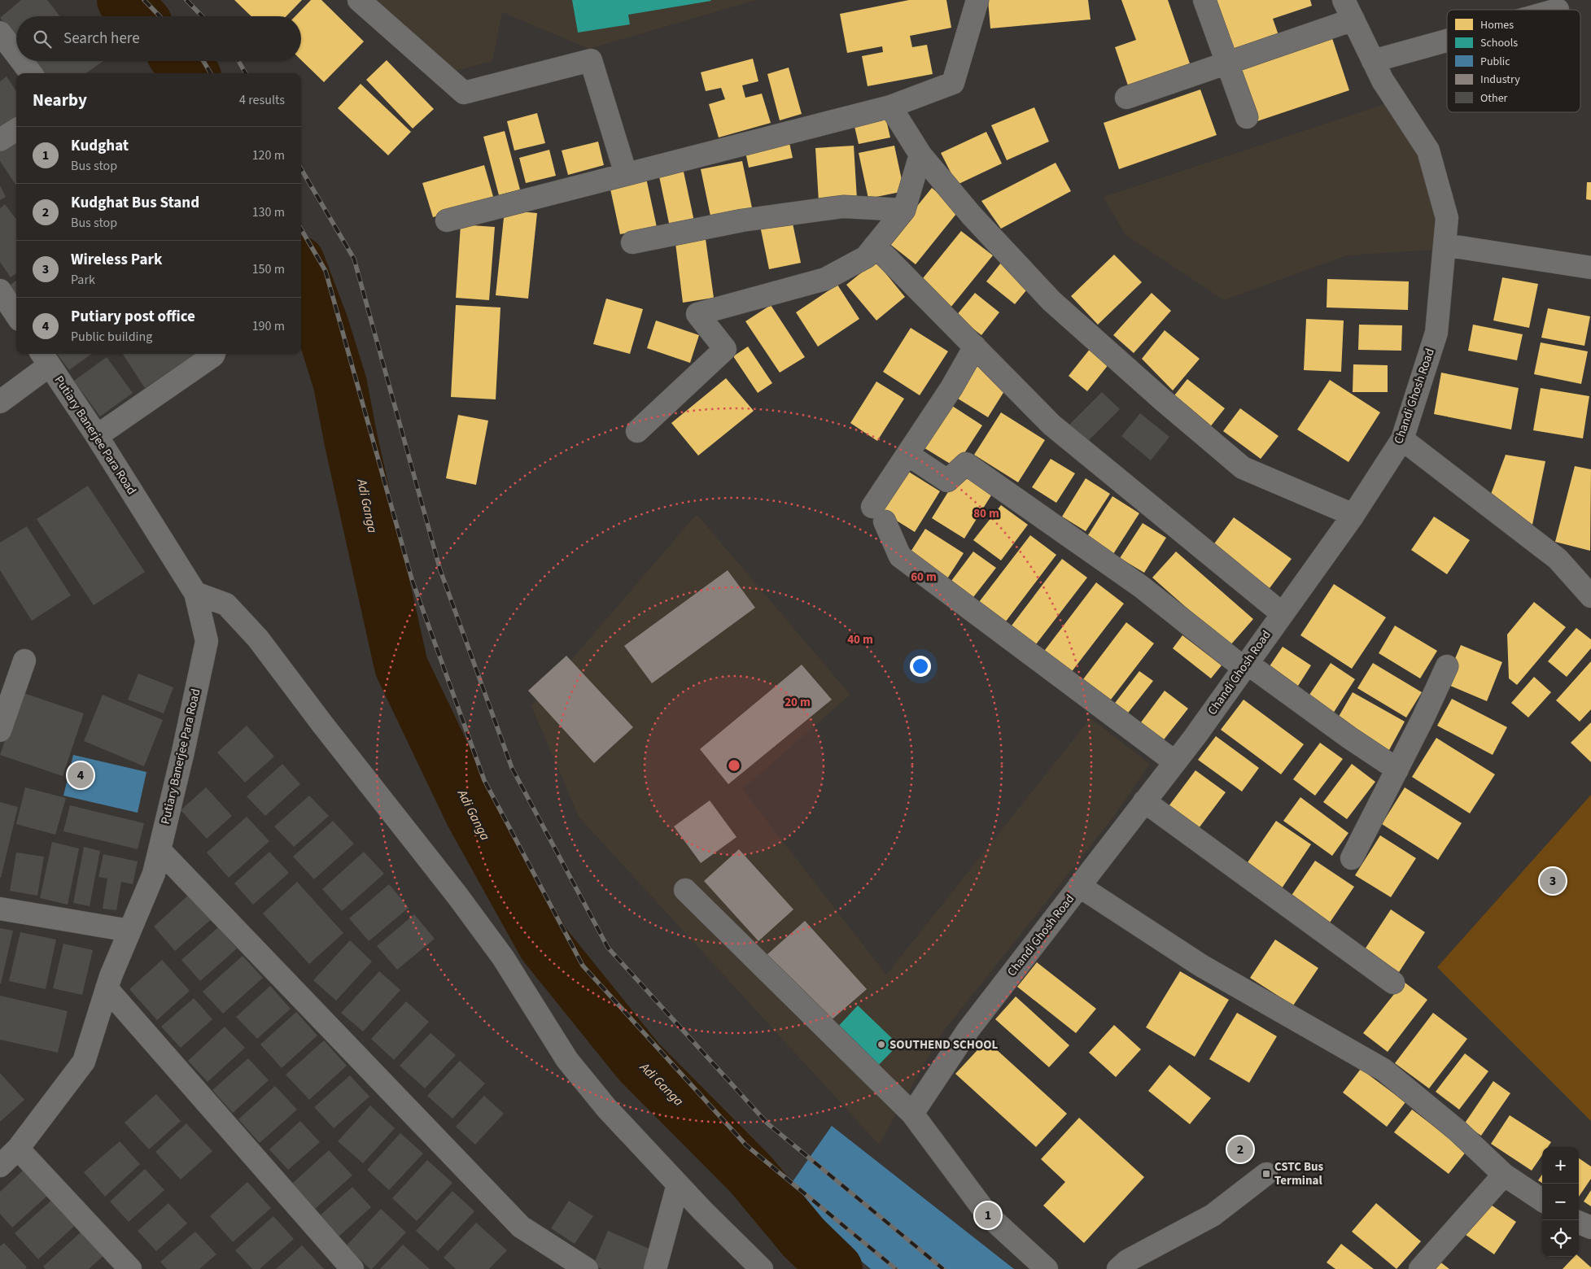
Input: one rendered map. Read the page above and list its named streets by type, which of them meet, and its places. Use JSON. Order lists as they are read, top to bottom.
{
  "streets": {
    "street": ["Chandi Ghosh Road", "Putiary Banerjee Para Road"]
  },
  "water": ["Adi Ganga"],
  "places": {
    "other": ["SOUTHEND SCHOOL"],
    "transit": ["CSTC Bus Terminal"]
  },
  "legend": [
    "Homes",
    "Schools",
    "Public",
    "Industry",
    "Other"
  ],
  "page": {
    "search": "Search here",
    "heading": ["Nearby", "4 results"],
    "list": [
      {
        "mark": "1",
        "name": "Kudghat",
        "note": "Bus stop",
        "value": "120 m"
      },
      {
        "mark": "2",
        "name": "Kudghat Bus Stand",
        "note": "Bus stop",
        "value": "130 m"
      },
      {
        "mark": "3",
        "name": "Wireless Park",
        "note": "Park",
        "value": "150 m"
      },
      {
        "mark": "4",
        "name": "Putiary post office",
        "note": "Public building",
        "value": "190 m"
      }
    ],
    "pins": [
      "4",
      "3",
      "2",
      "1"
    ],
    "map_buttons": ["+", "−"]
  },
  "rings": [
    "80 m",
    "60 m",
    "40 m",
    "20 m"
  ]
}
